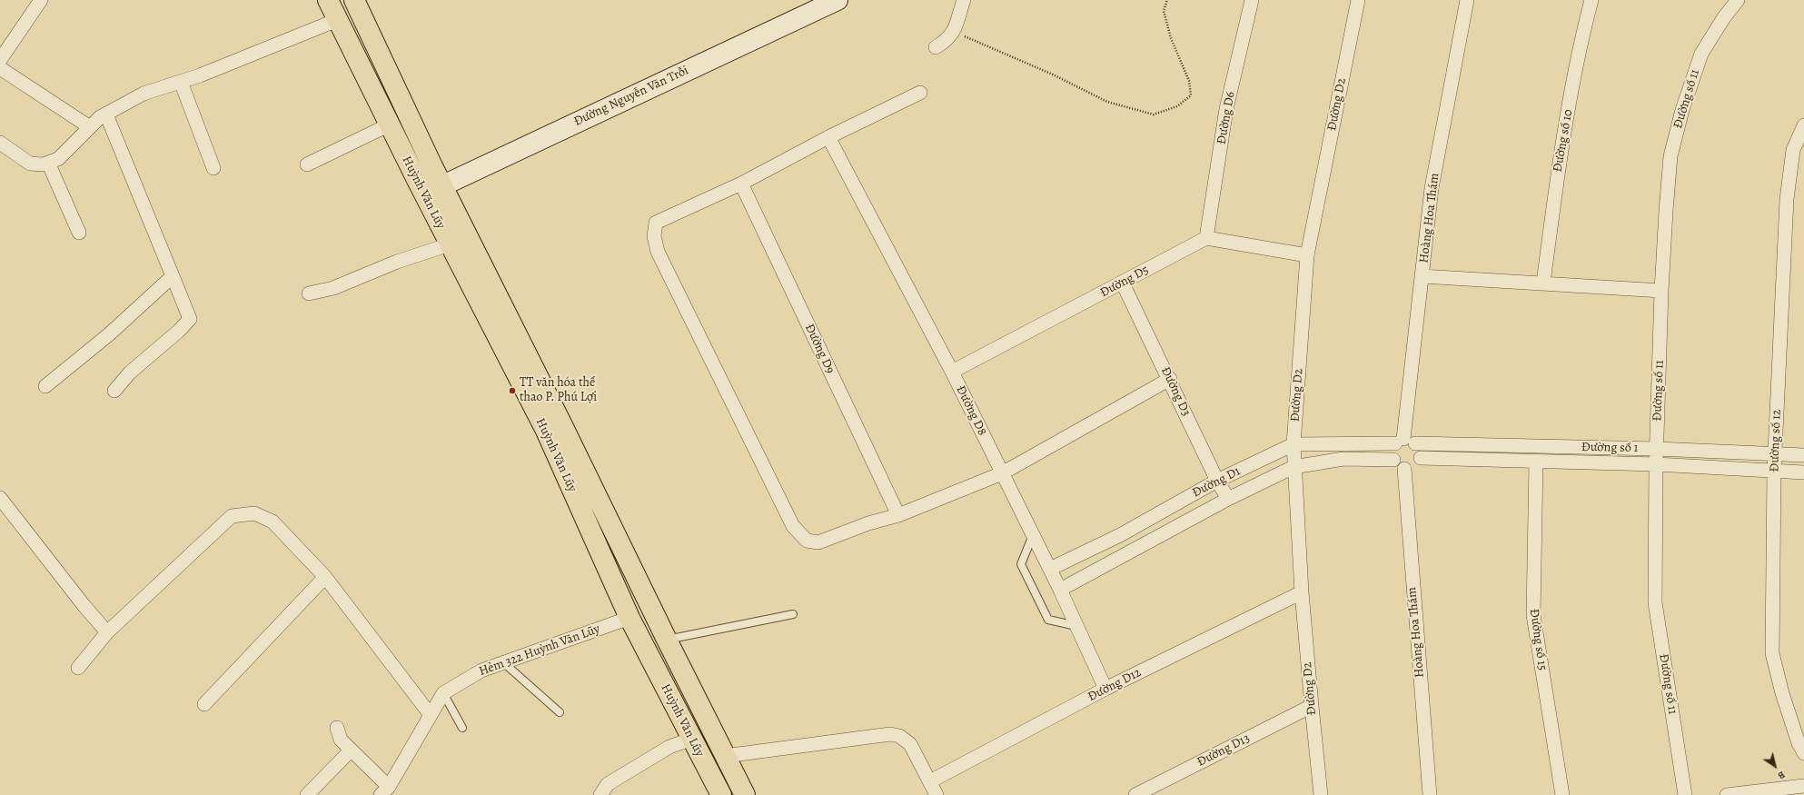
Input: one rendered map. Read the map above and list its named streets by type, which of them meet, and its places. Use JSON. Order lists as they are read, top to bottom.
{
  "streets": {
    "main road": ["Huỳnh Văn Lũy"],
    "street": [
      "Đường Nguyễn Văn Trỗi",
      "Đường số 11",
      "Đường D2",
      "Đường D6",
      "Đường số 10",
      "Hoàng Hoa Thám",
      "Đường D5",
      "Đường D9",
      "Đường D3",
      "Đường D8",
      "Đường số 12",
      "Đường số 1",
      "Đường D1",
      "Đường số 15",
      "Hẻm 322 Huỳnh Văn Lũy",
      "Đường D12",
      "Đường D13"
    ]
  },
  "crossings": [
    ["Đường Nguyễn Văn Trỗi", "Huỳnh Văn Lũy"],
    ["Đường số 11", "Đường số 1"],
    ["Đường D2", "Đường D1"],
    ["Đường D2", "Đường D12"],
    ["Đường D2", "Đường D13"],
    ["Đường D6", "Đường D5"],
    ["Huỳnh Văn Lũy", "Hẻm 322 Huỳnh Văn Lũy"],
    ["Hoàng Hoa Thám", "Đường số 1"],
    ["Hoàng Hoa Thám", "Đường D1"],
    ["Đường D5", "Đường D3"],
    ["Đường D5", "Đường D8"],
    ["Đường D3", "Đường D1"],
    ["Đường D8", "Đường D1"],
    ["Đường D8", "Đường D12"],
    ["Đường số 12", "Đường số 1"],
    ["Đường số 1", "Đường D1"],
    ["Đường số 1", "Đường số 15"]
  ],
  "places": ["TT văn hóa thể thao P. Phú Lợi"],
  "north": "bottom right"
}
